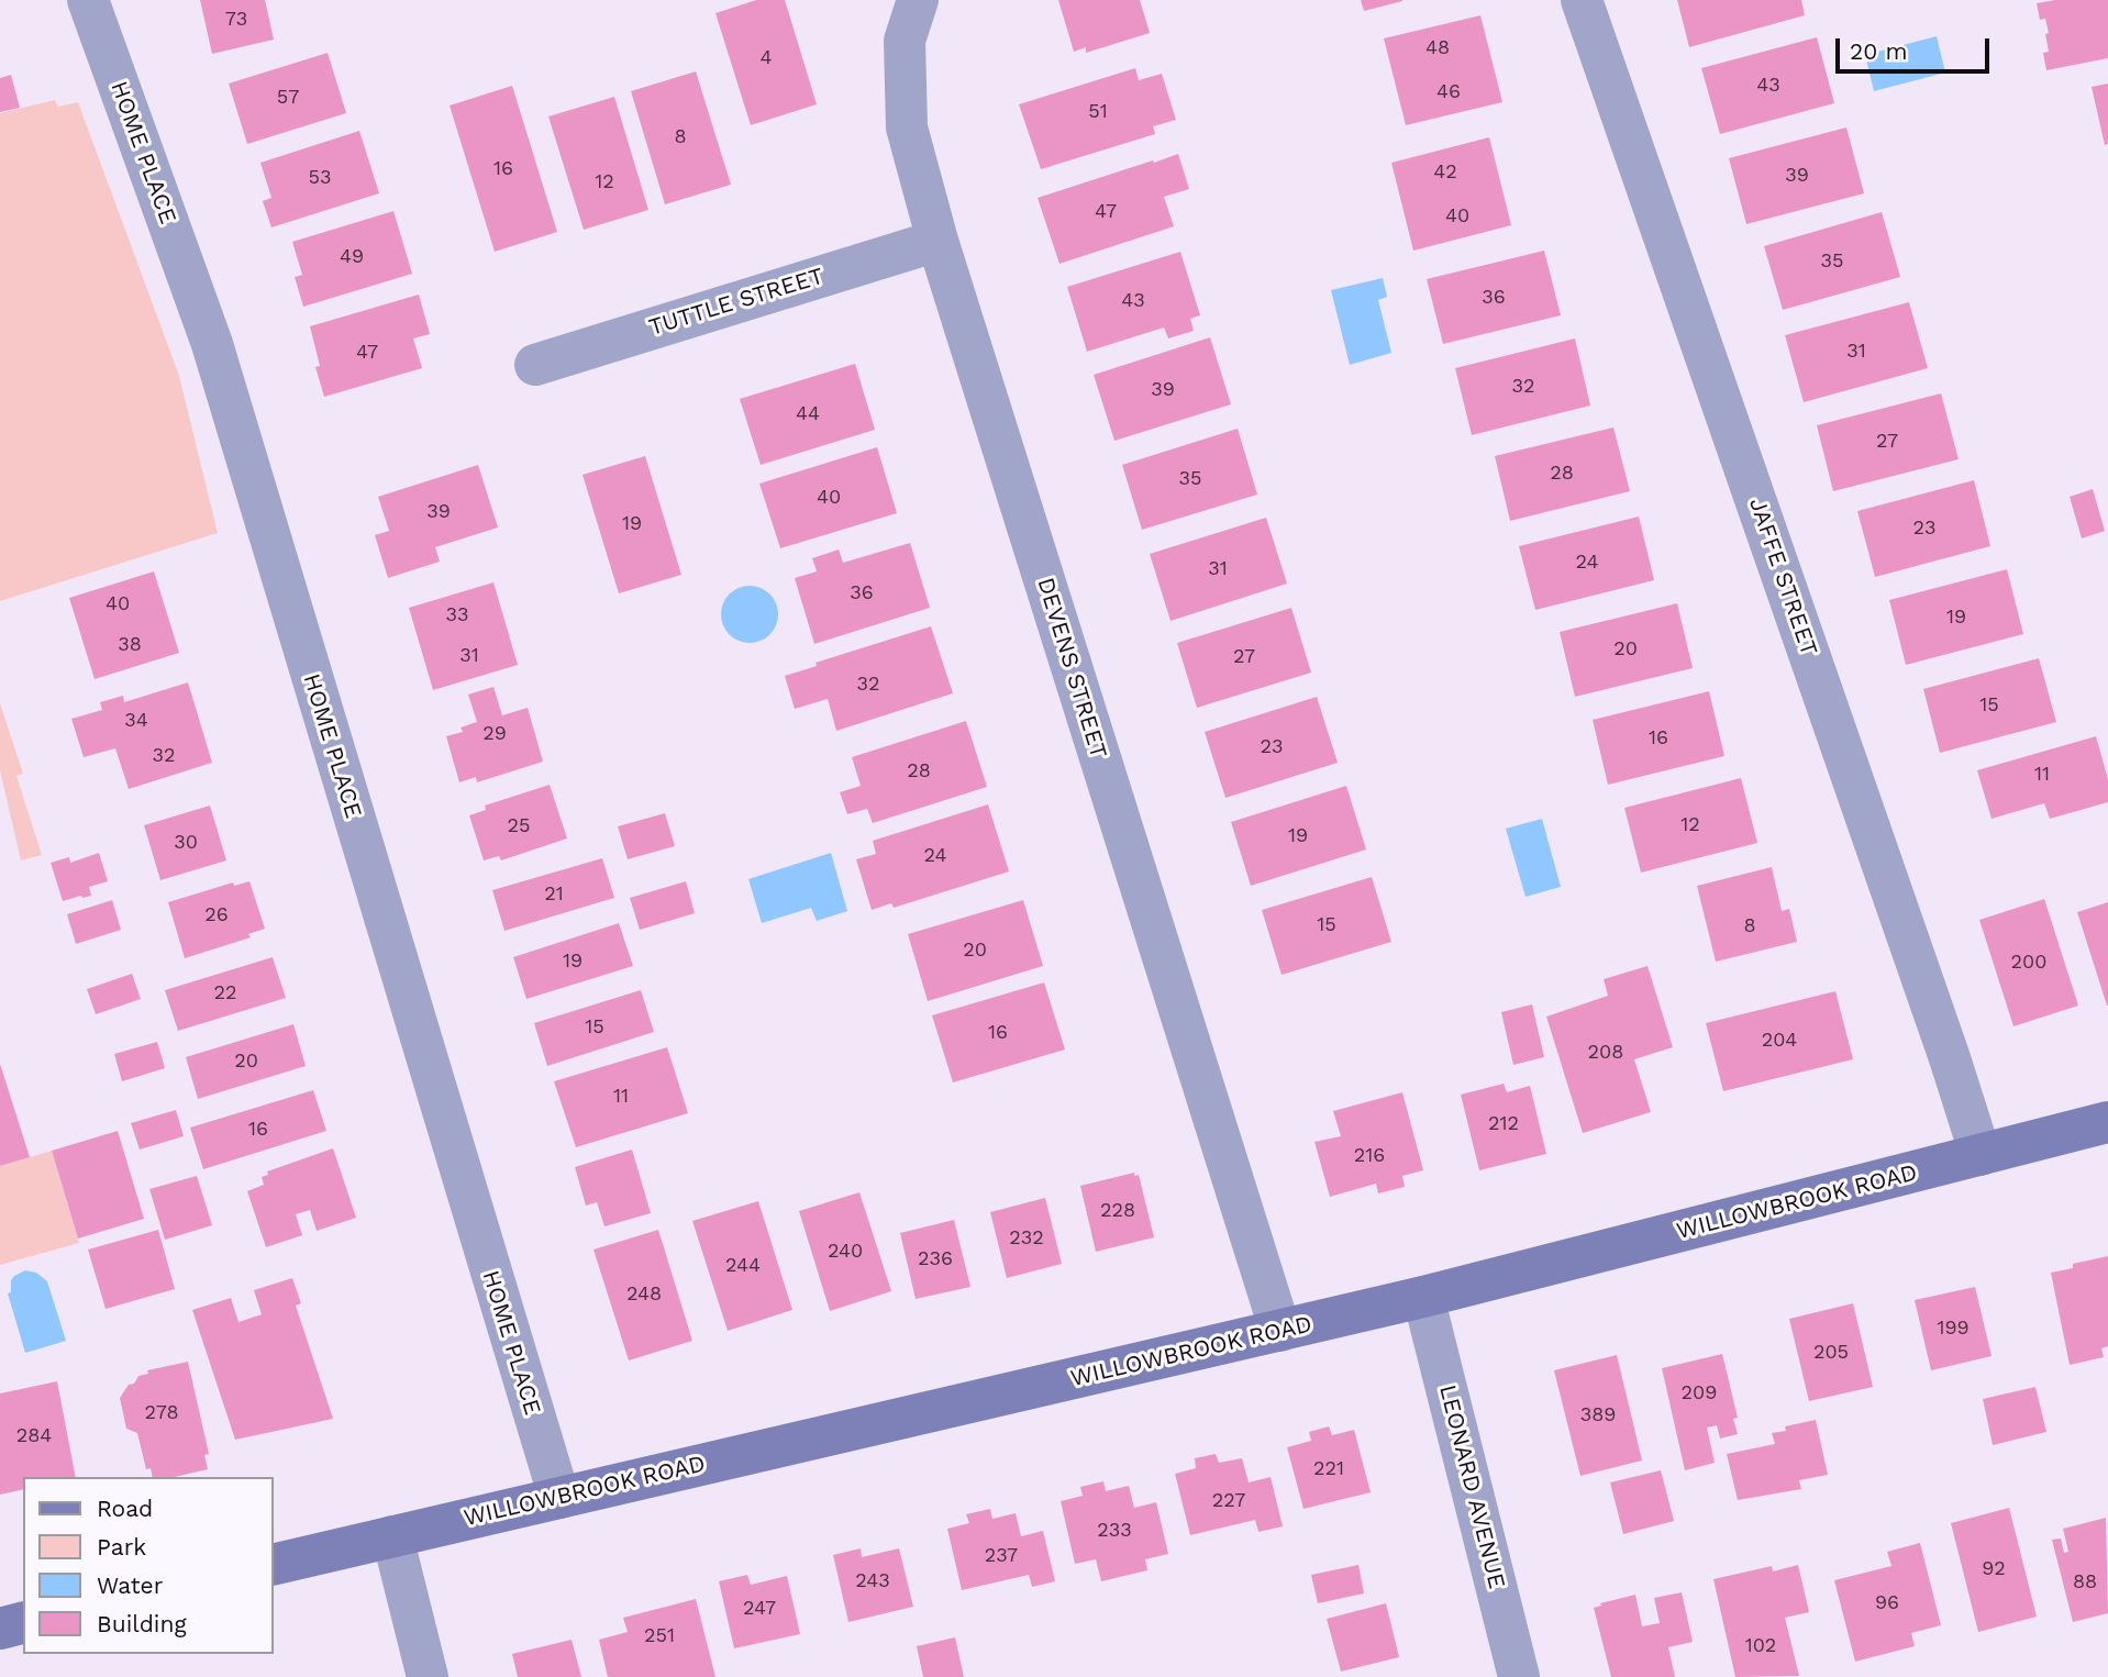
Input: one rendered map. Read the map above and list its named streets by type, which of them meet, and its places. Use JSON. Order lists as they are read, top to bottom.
{
  "streets": {
    "street": [
      "HOME PLACE",
      "TUTTLE STREET",
      "JAFFE STREET",
      "DEVENS STREET",
      "WILLOWBROOK ROAD",
      "LEONARD AVENUE"
    ]
  },
  "crossings": [
    ["HOME PLACE", "WILLOWBROOK ROAD"],
    ["TUTTLE STREET", "DEVENS STREET"],
    ["JAFFE STREET", "WILLOWBROOK ROAD"],
    ["DEVENS STREET", "WILLOWBROOK ROAD"],
    ["WILLOWBROOK ROAD", "LEONARD AVENUE"]
  ],
  "house_numbers": [
    "73",
    "48",
    "4",
    "43",
    "46",
    "57",
    "51",
    "8",
    "16",
    "42",
    "39",
    "53",
    "12",
    "47",
    "40",
    "49",
    "35",
    "36",
    "43",
    "31",
    "47",
    "32",
    "39",
    "44",
    "27",
    "28",
    "35",
    "40",
    "39",
    "19",
    "23",
    "24",
    "31",
    "36",
    "40",
    "33",
    "19",
    "38",
    "20",
    "31",
    "27",
    "32",
    "15",
    "34",
    "29",
    "16",
    "23",
    "32",
    "28",
    "11",
    "12",
    "25",
    "19",
    "30",
    "24",
    "21",
    "26",
    "15",
    "8",
    "20",
    "19",
    "200",
    "22",
    "15",
    "16",
    "204",
    "208",
    "20",
    "11",
    "212",
    "16",
    "216",
    "228",
    "232",
    "240",
    "236",
    "244",
    "248",
    "199",
    "205",
    "209",
    "278",
    "389",
    "284",
    "221",
    "227",
    "233",
    "237",
    "92",
    "243",
    "88",
    "96",
    "247",
    "251",
    "102"
  ],
  "legend": [
    "Road",
    "Park",
    "Water",
    "Building"
  ],
  "scale_bar": "20 m"
}
